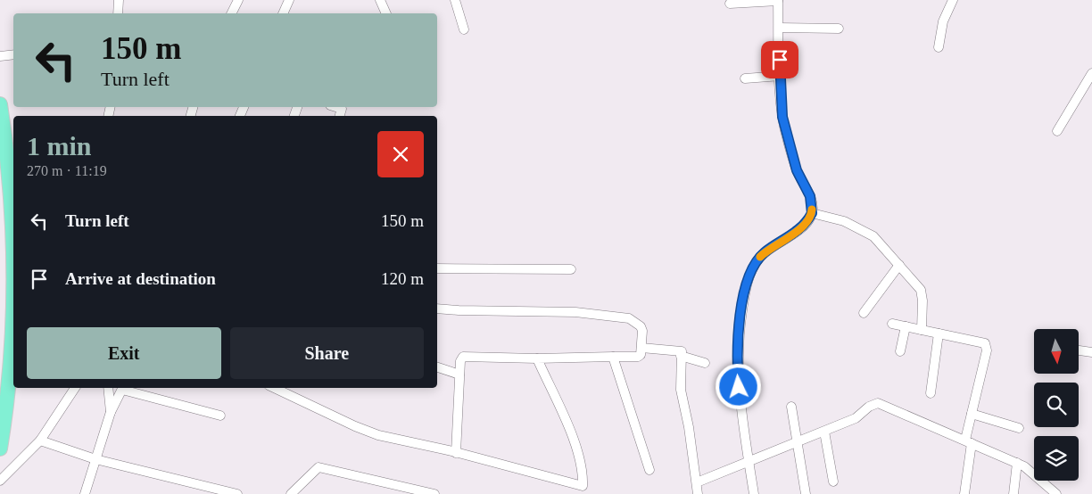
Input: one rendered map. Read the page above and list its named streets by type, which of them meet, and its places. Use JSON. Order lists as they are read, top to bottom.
{
  "north": "bottom",
  "page": {
    "turn": ["150 m", "Turn left"],
    "heading": ["1 min", "270 m · 11:19"],
    "list": [
      {
        "name": "Turn left",
        "value": "150 m"
      },
      {
        "name": "Arrive at destination",
        "value": "120 m"
      }
    ],
    "buttons": ["Exit", "Share"]
  }
}
